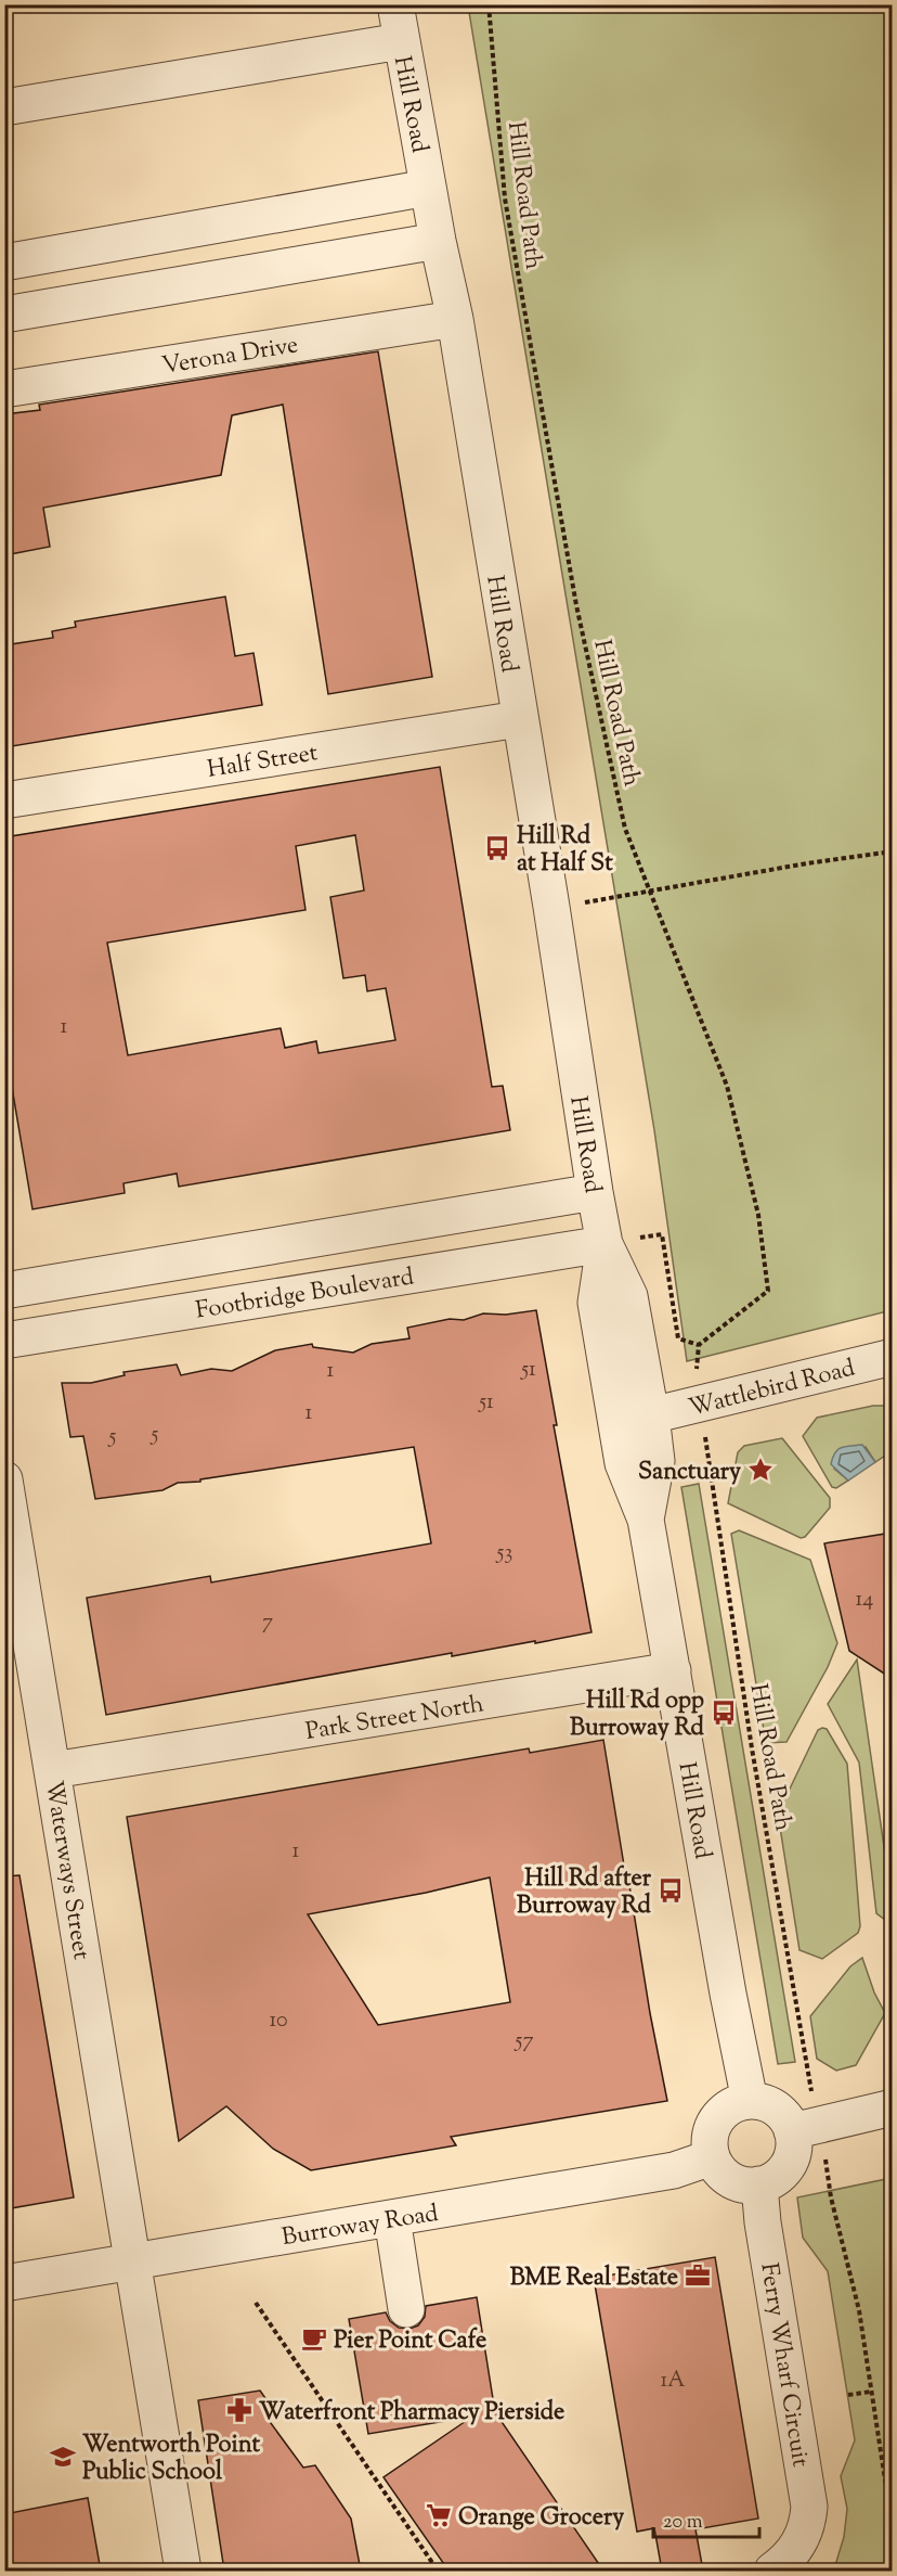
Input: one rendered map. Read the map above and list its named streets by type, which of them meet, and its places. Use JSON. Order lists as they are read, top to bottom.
{
  "streets": {
    "street": [
      "Hill Road",
      "Verona Drive",
      "Half Street",
      "Footbridge Boulevard",
      "Wattlebird Road",
      "Park Street North",
      "Waterways Street",
      "Burroway Road",
      "Ferry Wharf Circuit"
    ],
    "path": ["Hill Road Path"]
  },
  "crossings": [
    ["Hill Road", "Verona Drive"],
    ["Hill Road", "Half Street"],
    ["Hill Road", "Footbridge Boulevard"],
    ["Hill Road", "Wattlebird Road"],
    ["Hill Road", "Park Street North"],
    ["Hill Road", "Burroway Road"],
    ["Hill Road", "Ferry Wharf Circuit"],
    ["Park Street North", "Waterways Street"],
    ["Waterways Street", "Burroway Road"],
    ["Burroway Road", "Ferry Wharf Circuit"]
  ],
  "places": {
    "bus stop": ["Hill Rd at Half St", "Hill Rd opp Burroway Rd", "Hill Rd after Burroway Rd"],
    "place": ["Sanctuary"],
    "office": ["BME Real Estate"],
    "cafe": ["Pier Point Cafe"],
    "pharmacy": ["Waterfront Pharmacy Pierside"],
    "school or university": ["Wentworth Point Public School"],
    "supermarket": ["Orange Grocery"]
  },
  "house_numbers": [
    "1",
    "51",
    "1",
    "51",
    "1",
    "5",
    "5",
    "53",
    "14",
    "7",
    "1",
    "10",
    "57",
    "1A"
  ],
  "scale_bar": "20 m"
}
